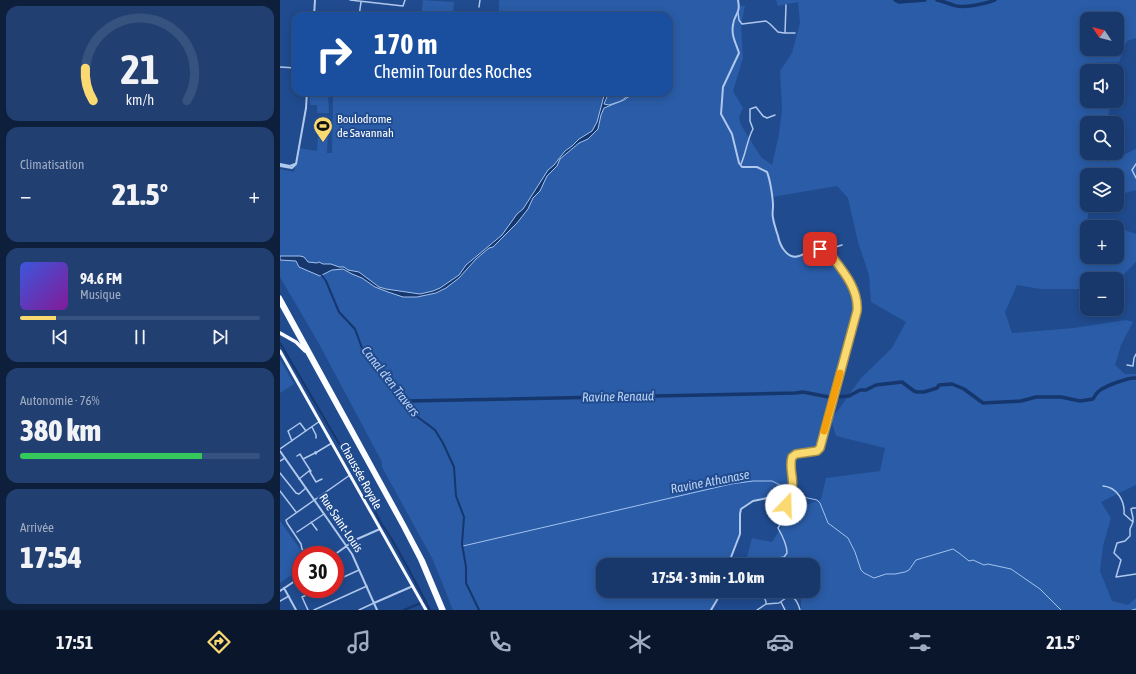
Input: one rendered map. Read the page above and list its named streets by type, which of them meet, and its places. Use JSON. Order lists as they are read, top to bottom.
{
  "streets": {
    "main road": ["Chaussée Royale"],
    "street": ["Rue Saint-Louis"]
  },
  "water": ["Canal d'en Travers", "Ravine Renaud", "Ravine Athanase"],
  "places": {
    "sports": ["Boulodrome de Savannah"]
  },
  "north": "top left",
  "page": {
    "map_buttons": ["+", "−"],
    "turn": ["170 m", "Chemin Tour des Roches"],
    "tile": [
      "Climatisation",
      ["Autonomie · 76%", "380 km"],
      ["Arrivée", "17:54"]
    ],
    "heat": ["−", "21.5°", "+"],
    "song": ["94.6 FM", "Musique"],
    "limit": "30",
    "trip": "17:54 · 3 min · 1.0 km",
    "tabs": ["17:51", "21.5°"],
    "gauge": ["21", "km/h"]
  }
}
